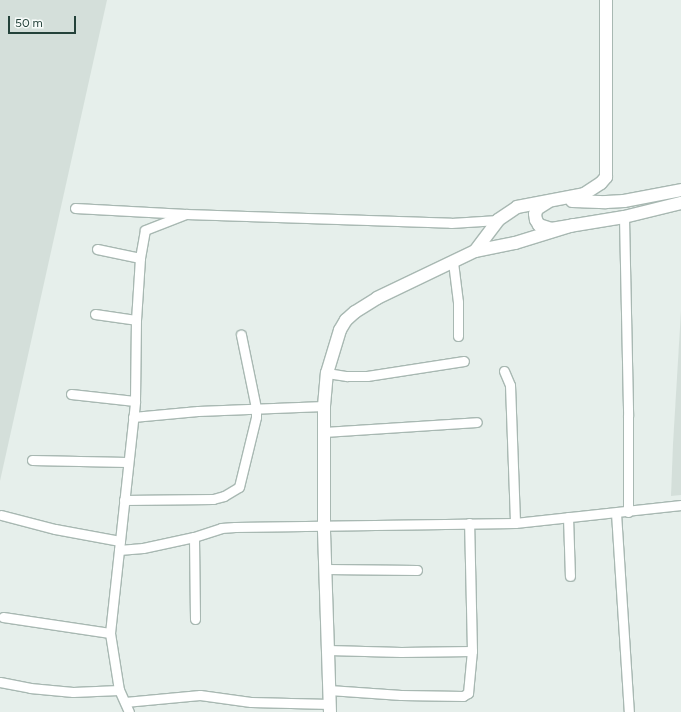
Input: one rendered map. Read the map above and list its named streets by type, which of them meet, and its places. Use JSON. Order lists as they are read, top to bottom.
{
  "scale_bar": "50 m"
}
